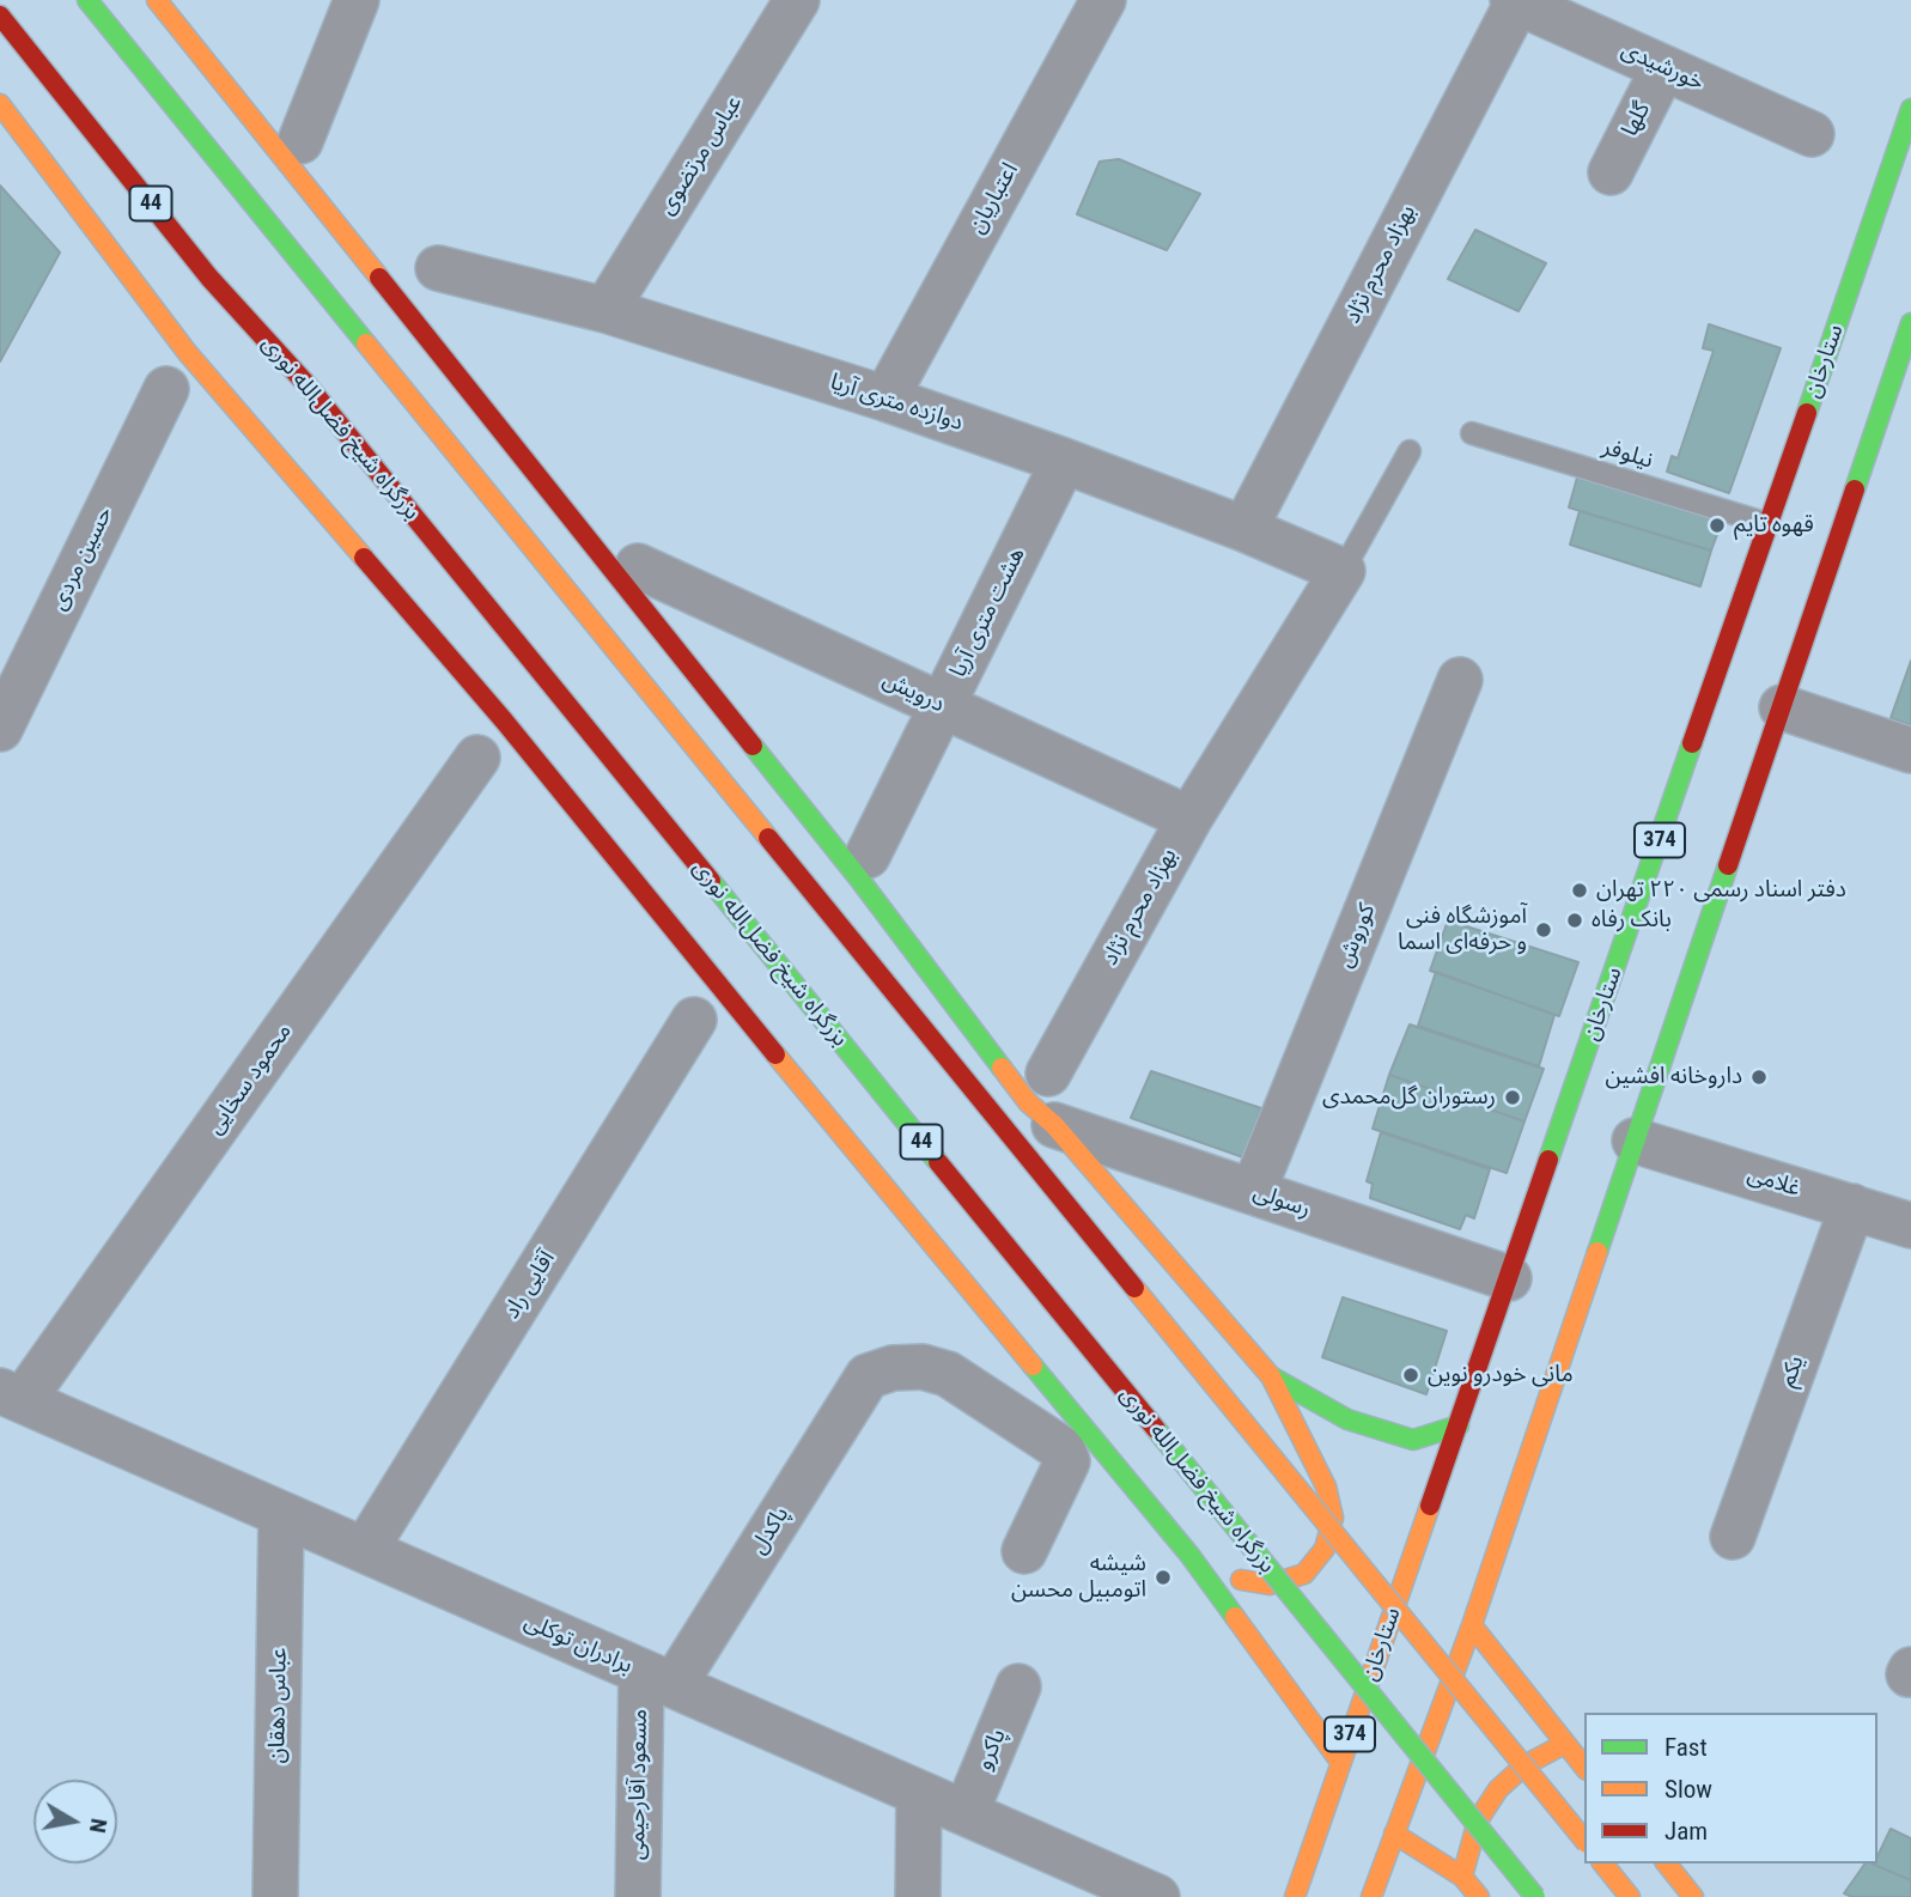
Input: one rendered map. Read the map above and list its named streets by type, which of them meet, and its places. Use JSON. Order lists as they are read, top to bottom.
{
  "streets": {
    "main road": [
      "44",
      "ستارخان",
      "بزرگراه شیخ فضل‌الله نوری",
      "374"
    ],
    "street": [
      "خورشیدی",
      "گلها",
      "عباس مرتضوی",
      "اعتباریان",
      "بهزاد محرم نژاد",
      "دوازده متری آریا",
      "حسین مردی",
      "هشت متری آریا",
      "درویش",
      "کوروش",
      "محمود سخایی",
      "غلامی",
      "رسولی",
      "آقایی راد",
      "یکم",
      "پاکدل",
      "برادران توکلی",
      "عباس دهقان",
      "پاکرو",
      "مسعود آقارحیمی"
    ],
    "lane": ["نیلوفر"]
  },
  "crossings": [
    ["خورشیدی", "گلها"],
    ["خورشیدی", "بهزاد محرم نژاد"],
    ["عباس مرتضوی", "دوازده متری آریا"],
    ["اعتباریان", "دوازده متری آریا"],
    ["بهزاد محرم نژاد", "دوازده متری آریا"],
    ["بهزاد محرم نژاد", "درویش"],
    ["ستارخان", "نیلوفر"],
    ["ستارخان", "رسولی"],
    ["دوازده متری آریا", "هشت متری آریا"],
    ["هشت متری آریا", "درویش"],
    ["کوروش", "رسولی"],
    ["محمود سخایی", "برادران توکلی"],
    ["غلامی", "یکم"],
    ["آقایی راد", "برادران توکلی"],
    ["پاکدل", "برادران توکلی"],
    ["پاکدل", "مسعود آقارحیمی"],
    ["برادران توکلی", "عباس دهقان"],
    ["برادران توکلی", "پاکرو"],
    ["برادران توکلی", "مسعود آقارحیمی"]
  ],
  "places": [
    "قهوه تایم",
    "دفتر اسناد رسمی ۲۲۰ تهران",
    "بانک رفاه",
    "آموزشگاه فنی و حرفه‌ای اسما",
    "داروخانه افشین",
    "رستوران گل‌محمدی",
    "مانی خودرو نوین",
    "شیشه اتومبیل محسن"
  ],
  "legend": ["Fast", "Slow", "Jam"],
  "north": "right"
}
